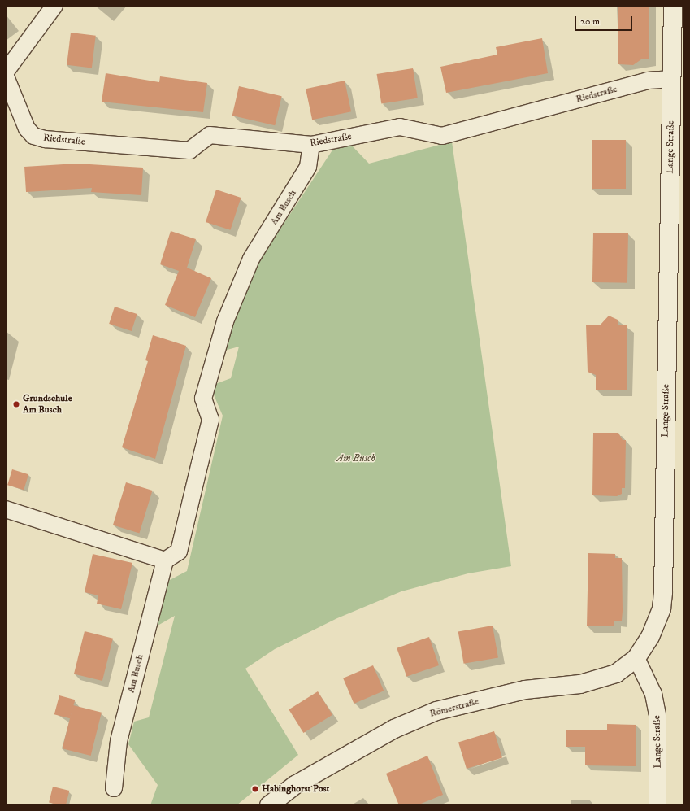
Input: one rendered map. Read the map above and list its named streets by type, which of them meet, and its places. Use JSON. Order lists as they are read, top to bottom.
{
  "streets": {
    "main road": ["Lange Straße", "Römerstraße"],
    "street": ["Riedstraße", "Am Busch"]
  },
  "crossings": [
    ["Riedstraße", "Lange Straße"],
    ["Riedstraße", "Am Busch"],
    ["Lange Straße", "Römerstraße"]
  ],
  "parks": ["Am Busch"],
  "places": ["Grundschule Am Busch", "Habinghorst Post"],
  "scale_bar": "20 m"
}
